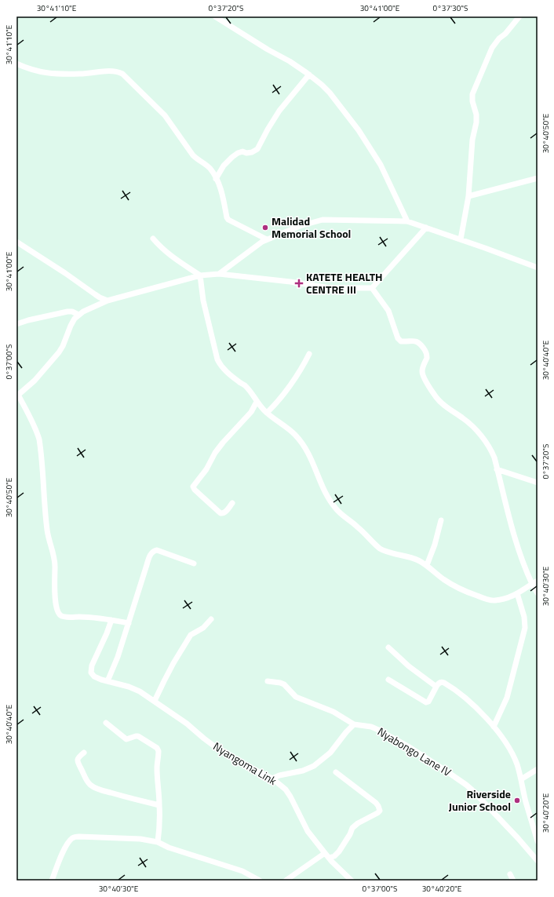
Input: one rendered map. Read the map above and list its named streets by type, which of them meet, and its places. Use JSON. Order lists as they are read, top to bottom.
{
  "streets": {
    "street": ["Nyabongo Lane IV", "Nyangoma Link"]
  },
  "places": {
    "other": ["Malidad Memorial School", "Riverside Junior School"],
    "health": ["KATETE HEALTH CENTRE III"]
  },
  "coordinates": [
    "30°41'10\"E",
    "0°37'20\"S",
    "30°41'00\"E",
    "0°37'30\"S",
    "30°40'50\"E",
    "30°40'40\"E",
    "0°37'00\"S",
    "30°40'30\"E",
    "30°40'20\"E"
  ]
}
